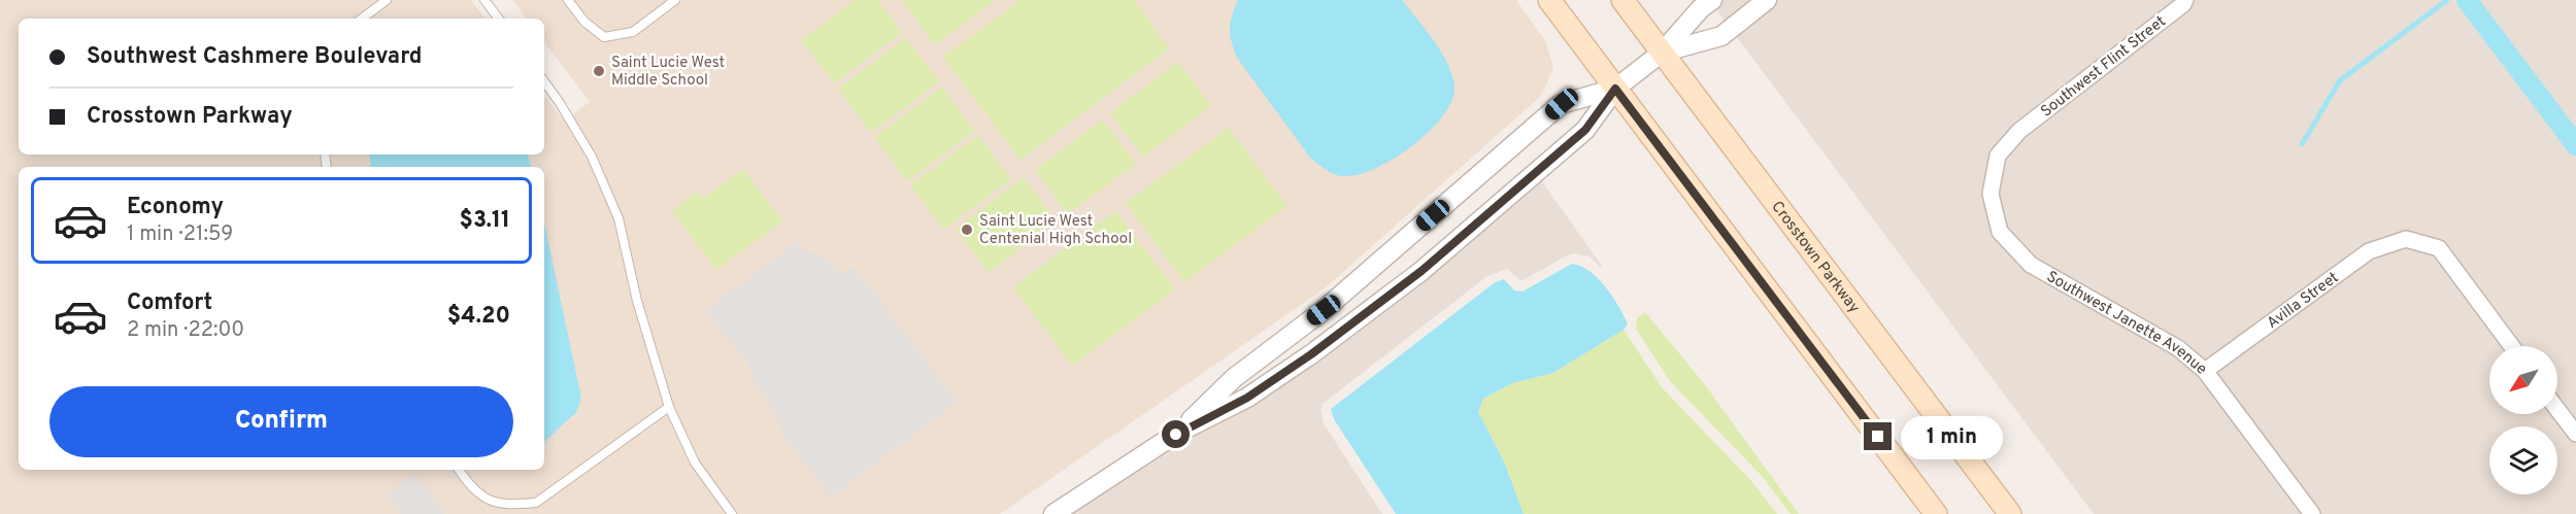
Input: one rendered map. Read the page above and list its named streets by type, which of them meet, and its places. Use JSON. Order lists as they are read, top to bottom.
{
  "streets": {
    "main road": ["Crosstown Parkway"],
    "street": ["Southwest Flint Street", "Avilla Street", "Southwest Janette Avenue"]
  },
  "crossings": [
    ["Southwest Flint Street", "Southwest Janette Avenue"],
    ["Avilla Street", "Southwest Janette Avenue"]
  ],
  "places": ["Saint Lucie West Middle School", "Saint Lucie West Centenial High School"],
  "north": "bottom left",
  "page": {
    "banner": ["Southwest Cashmere Boulevard", "Crosstown Parkway"],
    "list": [
      {
        "name": "Economy",
        "note": "1 min · 21:59",
        "value": "$3.11"
      },
      {
        "name": "Comfort",
        "note": "2 min · 22:00",
        "value": "$4.20"
      }
    ],
    "buttons": "Confirm",
    "bubble": "1 min"
  }
}
